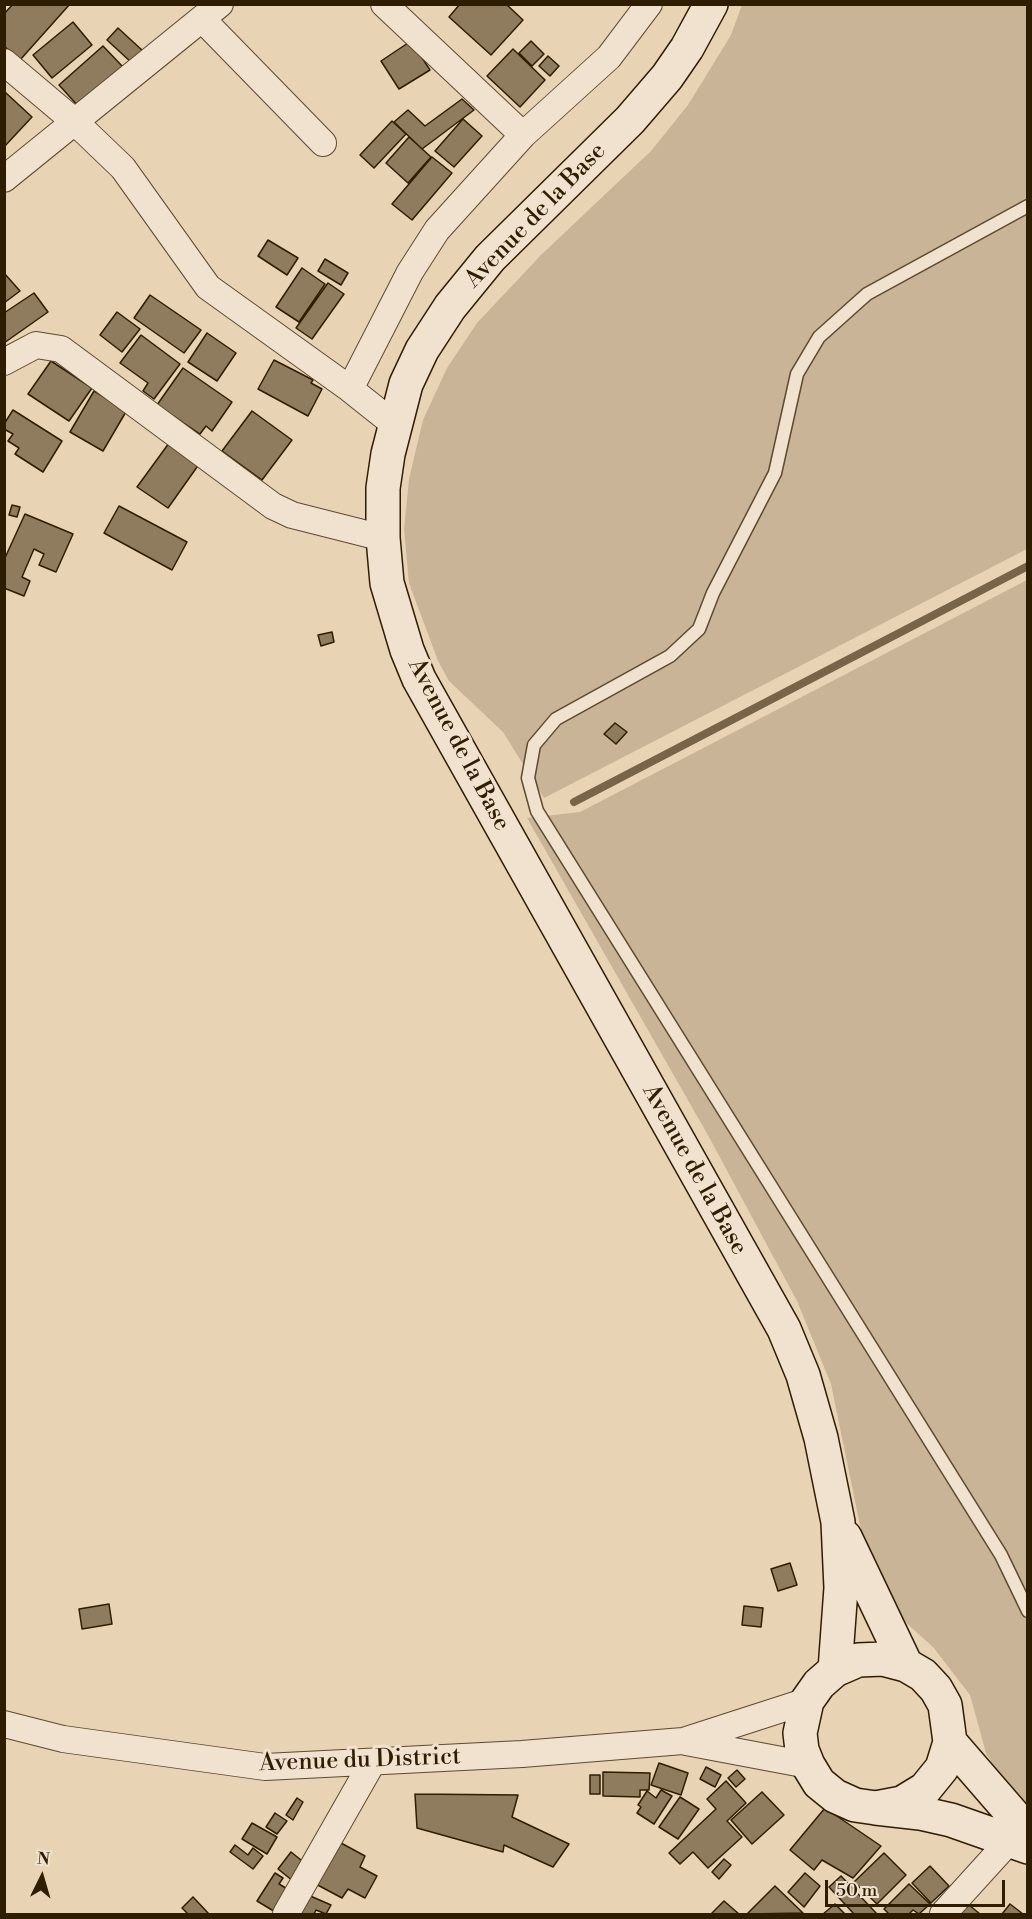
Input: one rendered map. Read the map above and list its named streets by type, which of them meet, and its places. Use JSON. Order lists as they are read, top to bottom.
{
  "streets": {
    "main road": ["Avenue de la Base"],
    "street": ["Avenue du District"]
  },
  "crossings": [
    ["Avenue de la Base", "Avenue du District"]
  ],
  "scale_bar": "50 m",
  "north": "top"
}
